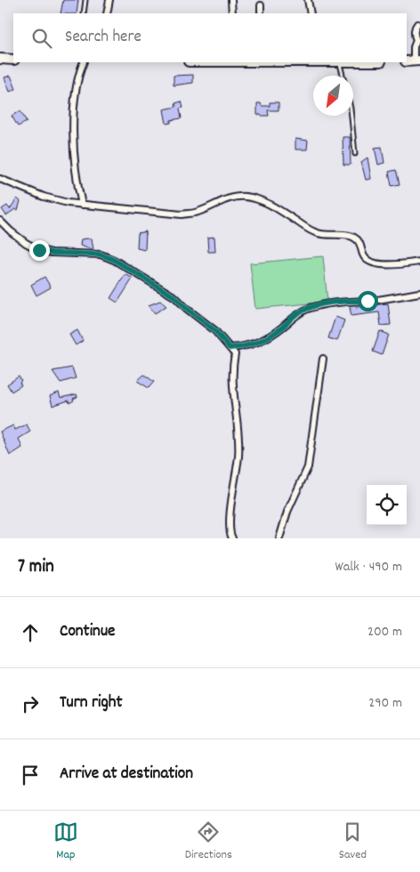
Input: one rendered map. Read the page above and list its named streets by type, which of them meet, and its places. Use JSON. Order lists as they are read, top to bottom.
{
  "north": "bottom left",
  "page": {
    "search": "Search here",
    "heading": ["7 min", "Walk · 490 m"],
    "list": [
      ["Continue", "200 m"],
      ["Turn right", "290 m"],
      "Arrive at destination"
    ],
    "nav": ["Map", "Directions", "Saved"]
  }
}
